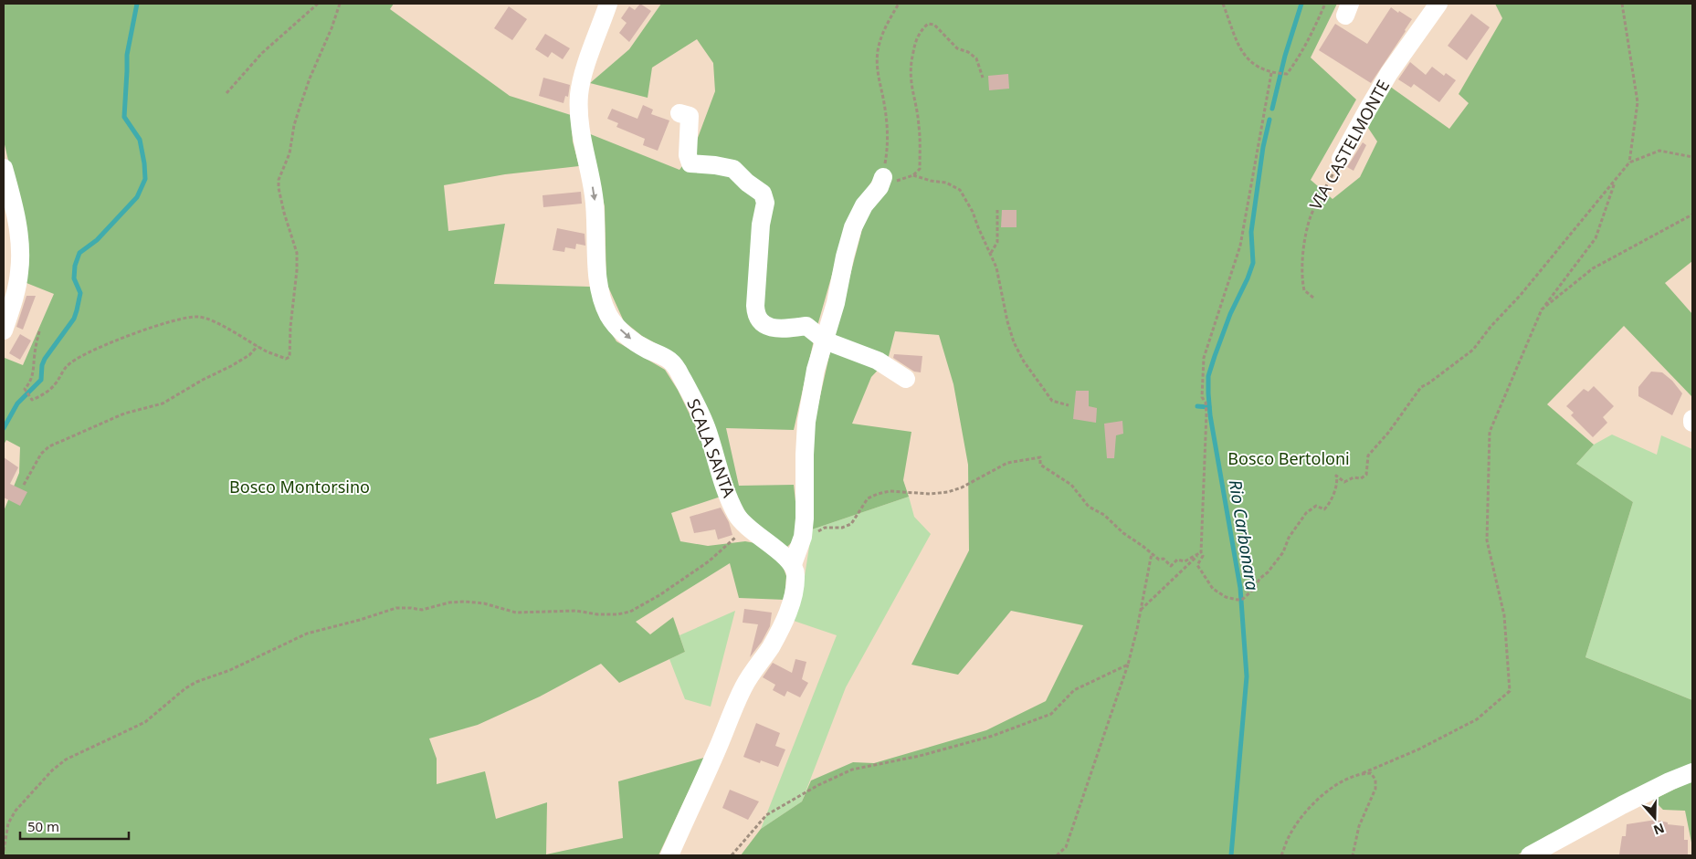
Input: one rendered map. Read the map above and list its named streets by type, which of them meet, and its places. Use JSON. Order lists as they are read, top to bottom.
{
  "streets": {
    "street": ["VIA CASTELMONTE", "SCALA SANTA"]
  },
  "one_way": ["SCALA SANTA"],
  "water": ["Rio Carbonara"],
  "parks": ["Bosco Bertoloni", "Bosco Montorsino"],
  "scale_bar": "50 m",
  "north": "bottom"
}
